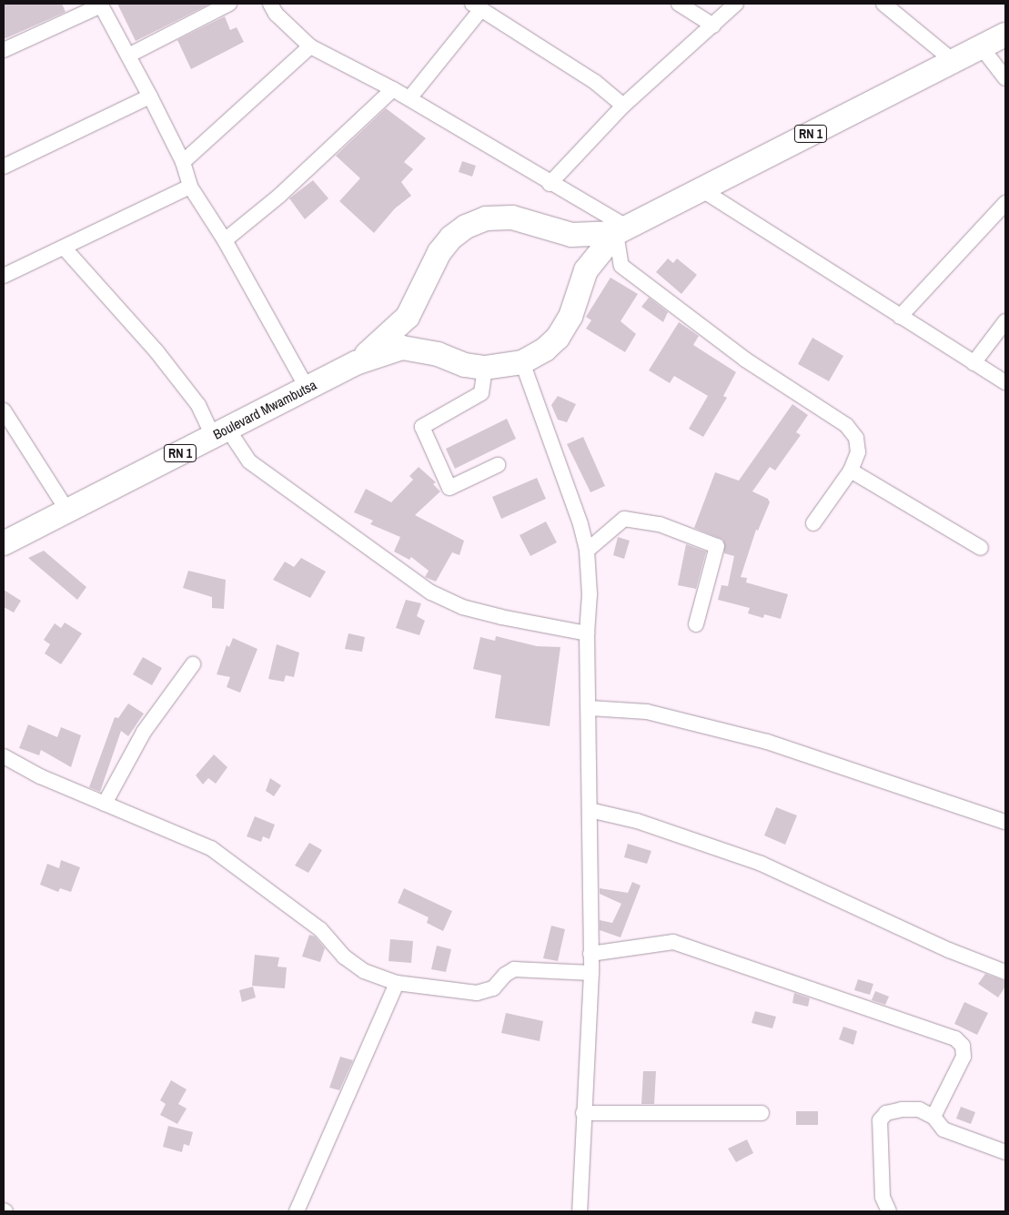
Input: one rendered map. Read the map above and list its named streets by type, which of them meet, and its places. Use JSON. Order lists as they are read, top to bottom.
{
  "streets": {
    "highway": ["RN 1", "Boulevard Mwambutsa"]
  },
  "crossings": [
    ["RN 1", "Boulevard Mwambutsa"]
  ]
}
